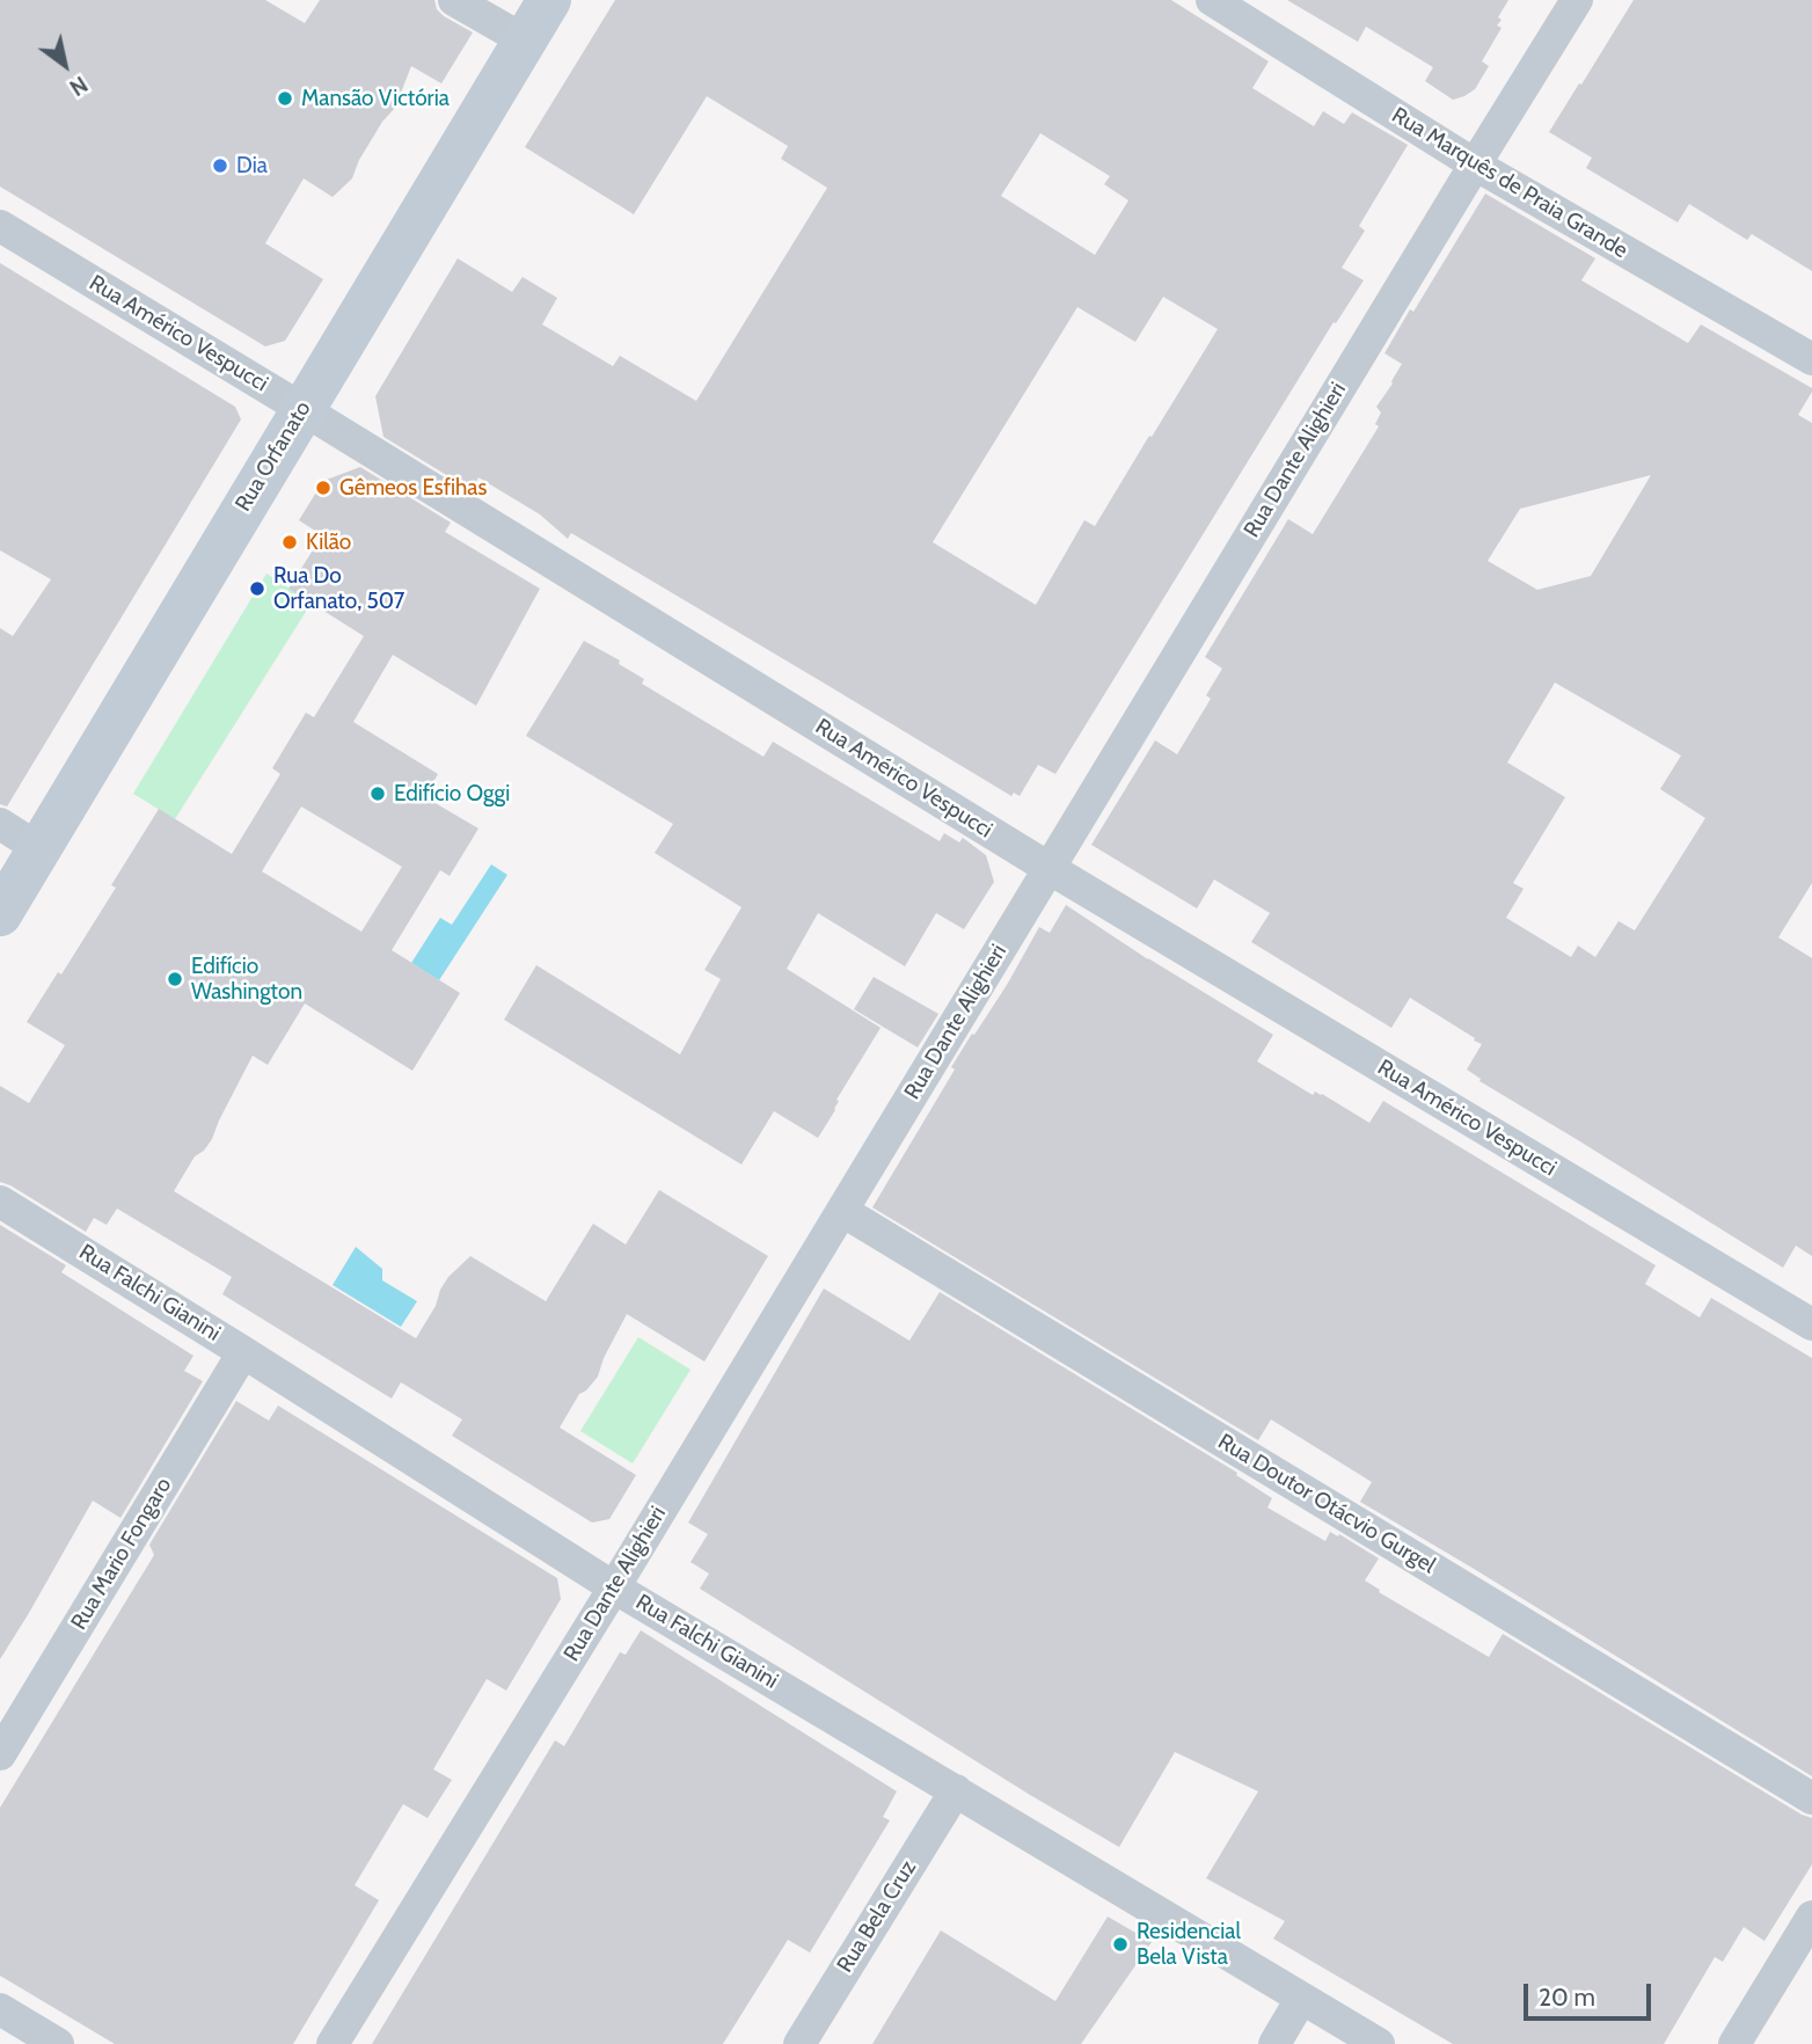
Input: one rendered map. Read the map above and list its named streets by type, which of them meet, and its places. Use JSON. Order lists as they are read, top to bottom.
{
  "streets": {
    "main road": ["Rua Orfanato"],
    "street": [
      "Rua Marquês de Praia Grande",
      "Rua Américo Vespucci",
      "Rua Dante Alighieri",
      "Rua Falchi Gianini",
      "Rua Doutor Otácvio Gurgel",
      "Rua Mario Fongaro",
      "Rua Bela Cruz"
    ]
  },
  "crossings": [
    ["Rua Marquês de Praia Grande", "Rua Dante Alighieri"],
    ["Rua Américo Vespucci", "Rua Orfanato"],
    ["Rua Américo Vespucci", "Rua Dante Alighieri"],
    ["Rua Dante Alighieri", "Rua Falchi Gianini"],
    ["Rua Dante Alighieri", "Rua Doutor Otácvio Gurgel"],
    ["Rua Falchi Gianini", "Rua Mario Fongaro"],
    ["Rua Falchi Gianini", "Rua Bela Cruz"]
  ],
  "places": [
    "Mansão Victória",
    "Dia",
    "Gêmeos Esfihas",
    "Kilão",
    "Rua Do Orfanato, 507",
    "Edifício Oggi",
    "Edifício Washington",
    "Residencial Bela Vista"
  ],
  "scale_bar": "20 m",
  "north": "bottom right"
}
